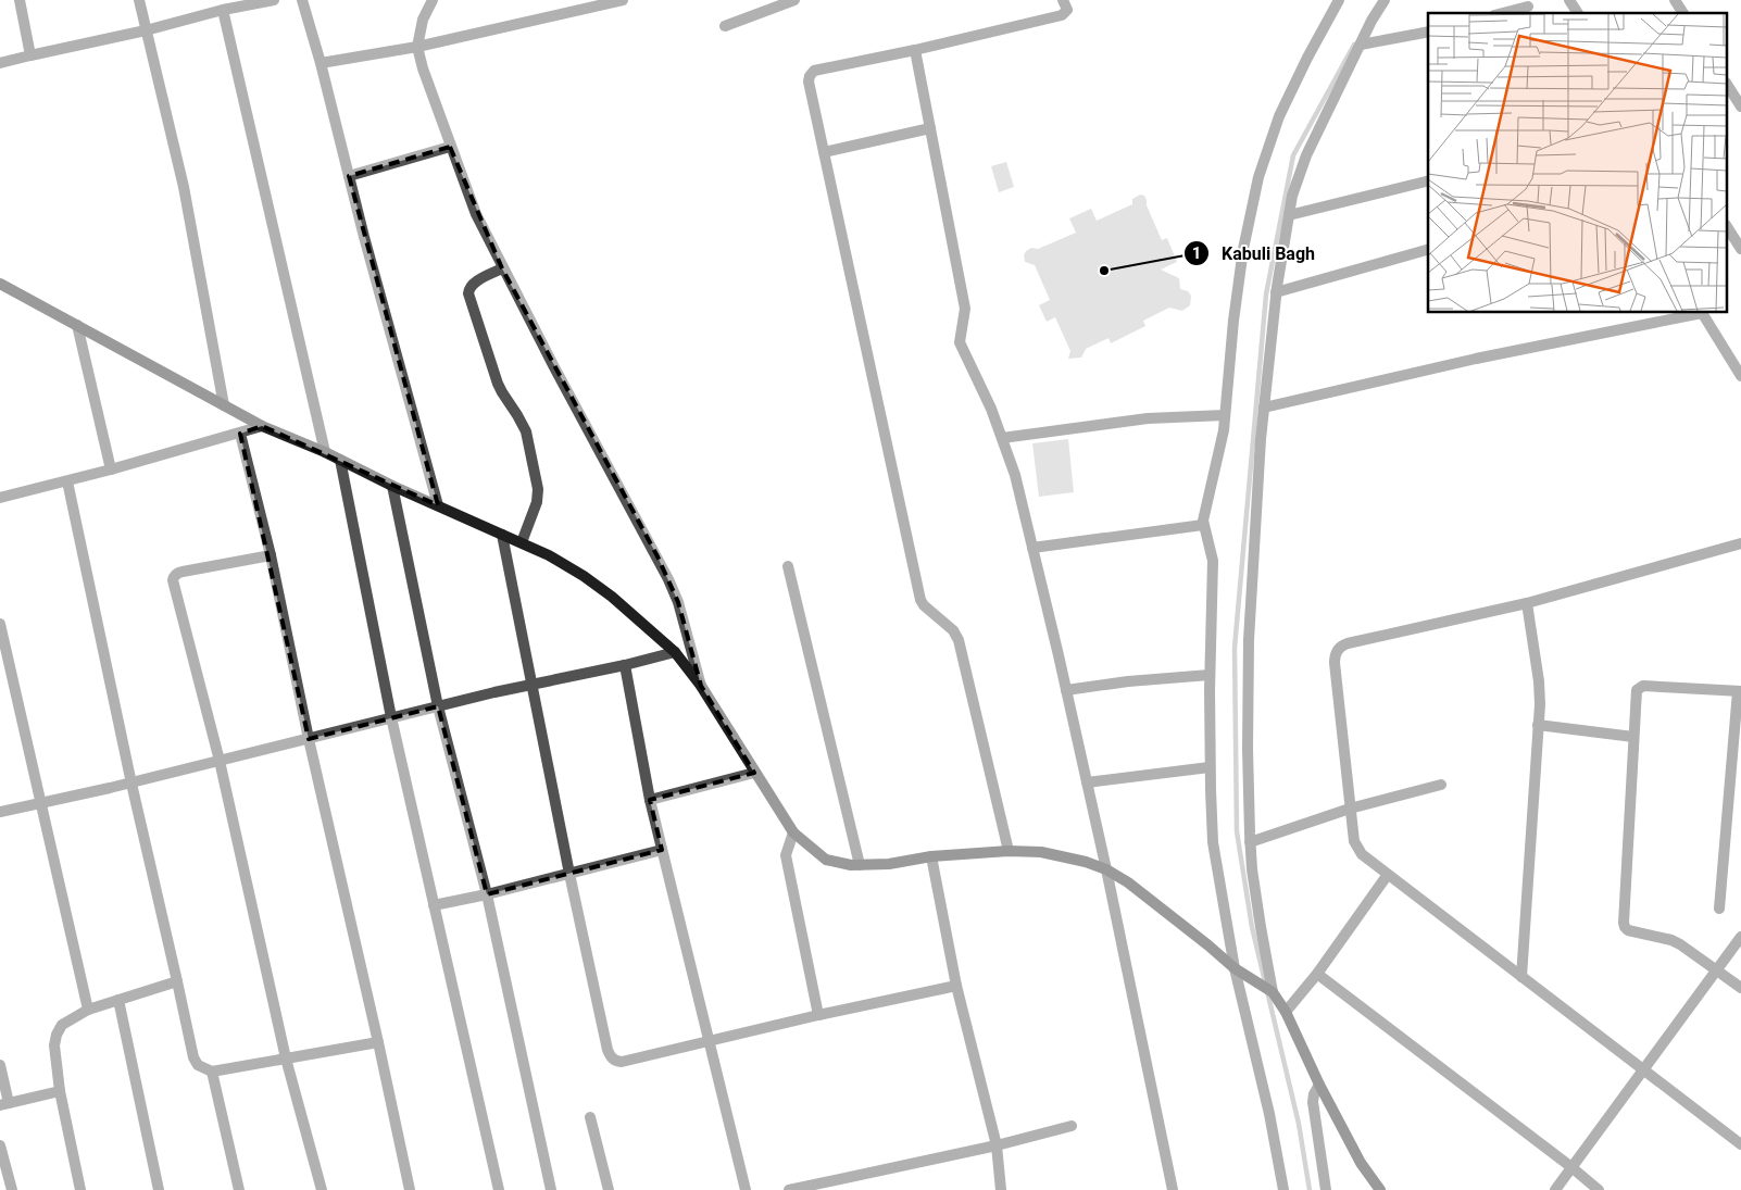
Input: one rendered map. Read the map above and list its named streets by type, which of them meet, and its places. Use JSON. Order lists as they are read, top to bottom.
{
  "places": ["Kabuli Bagh"]
}
